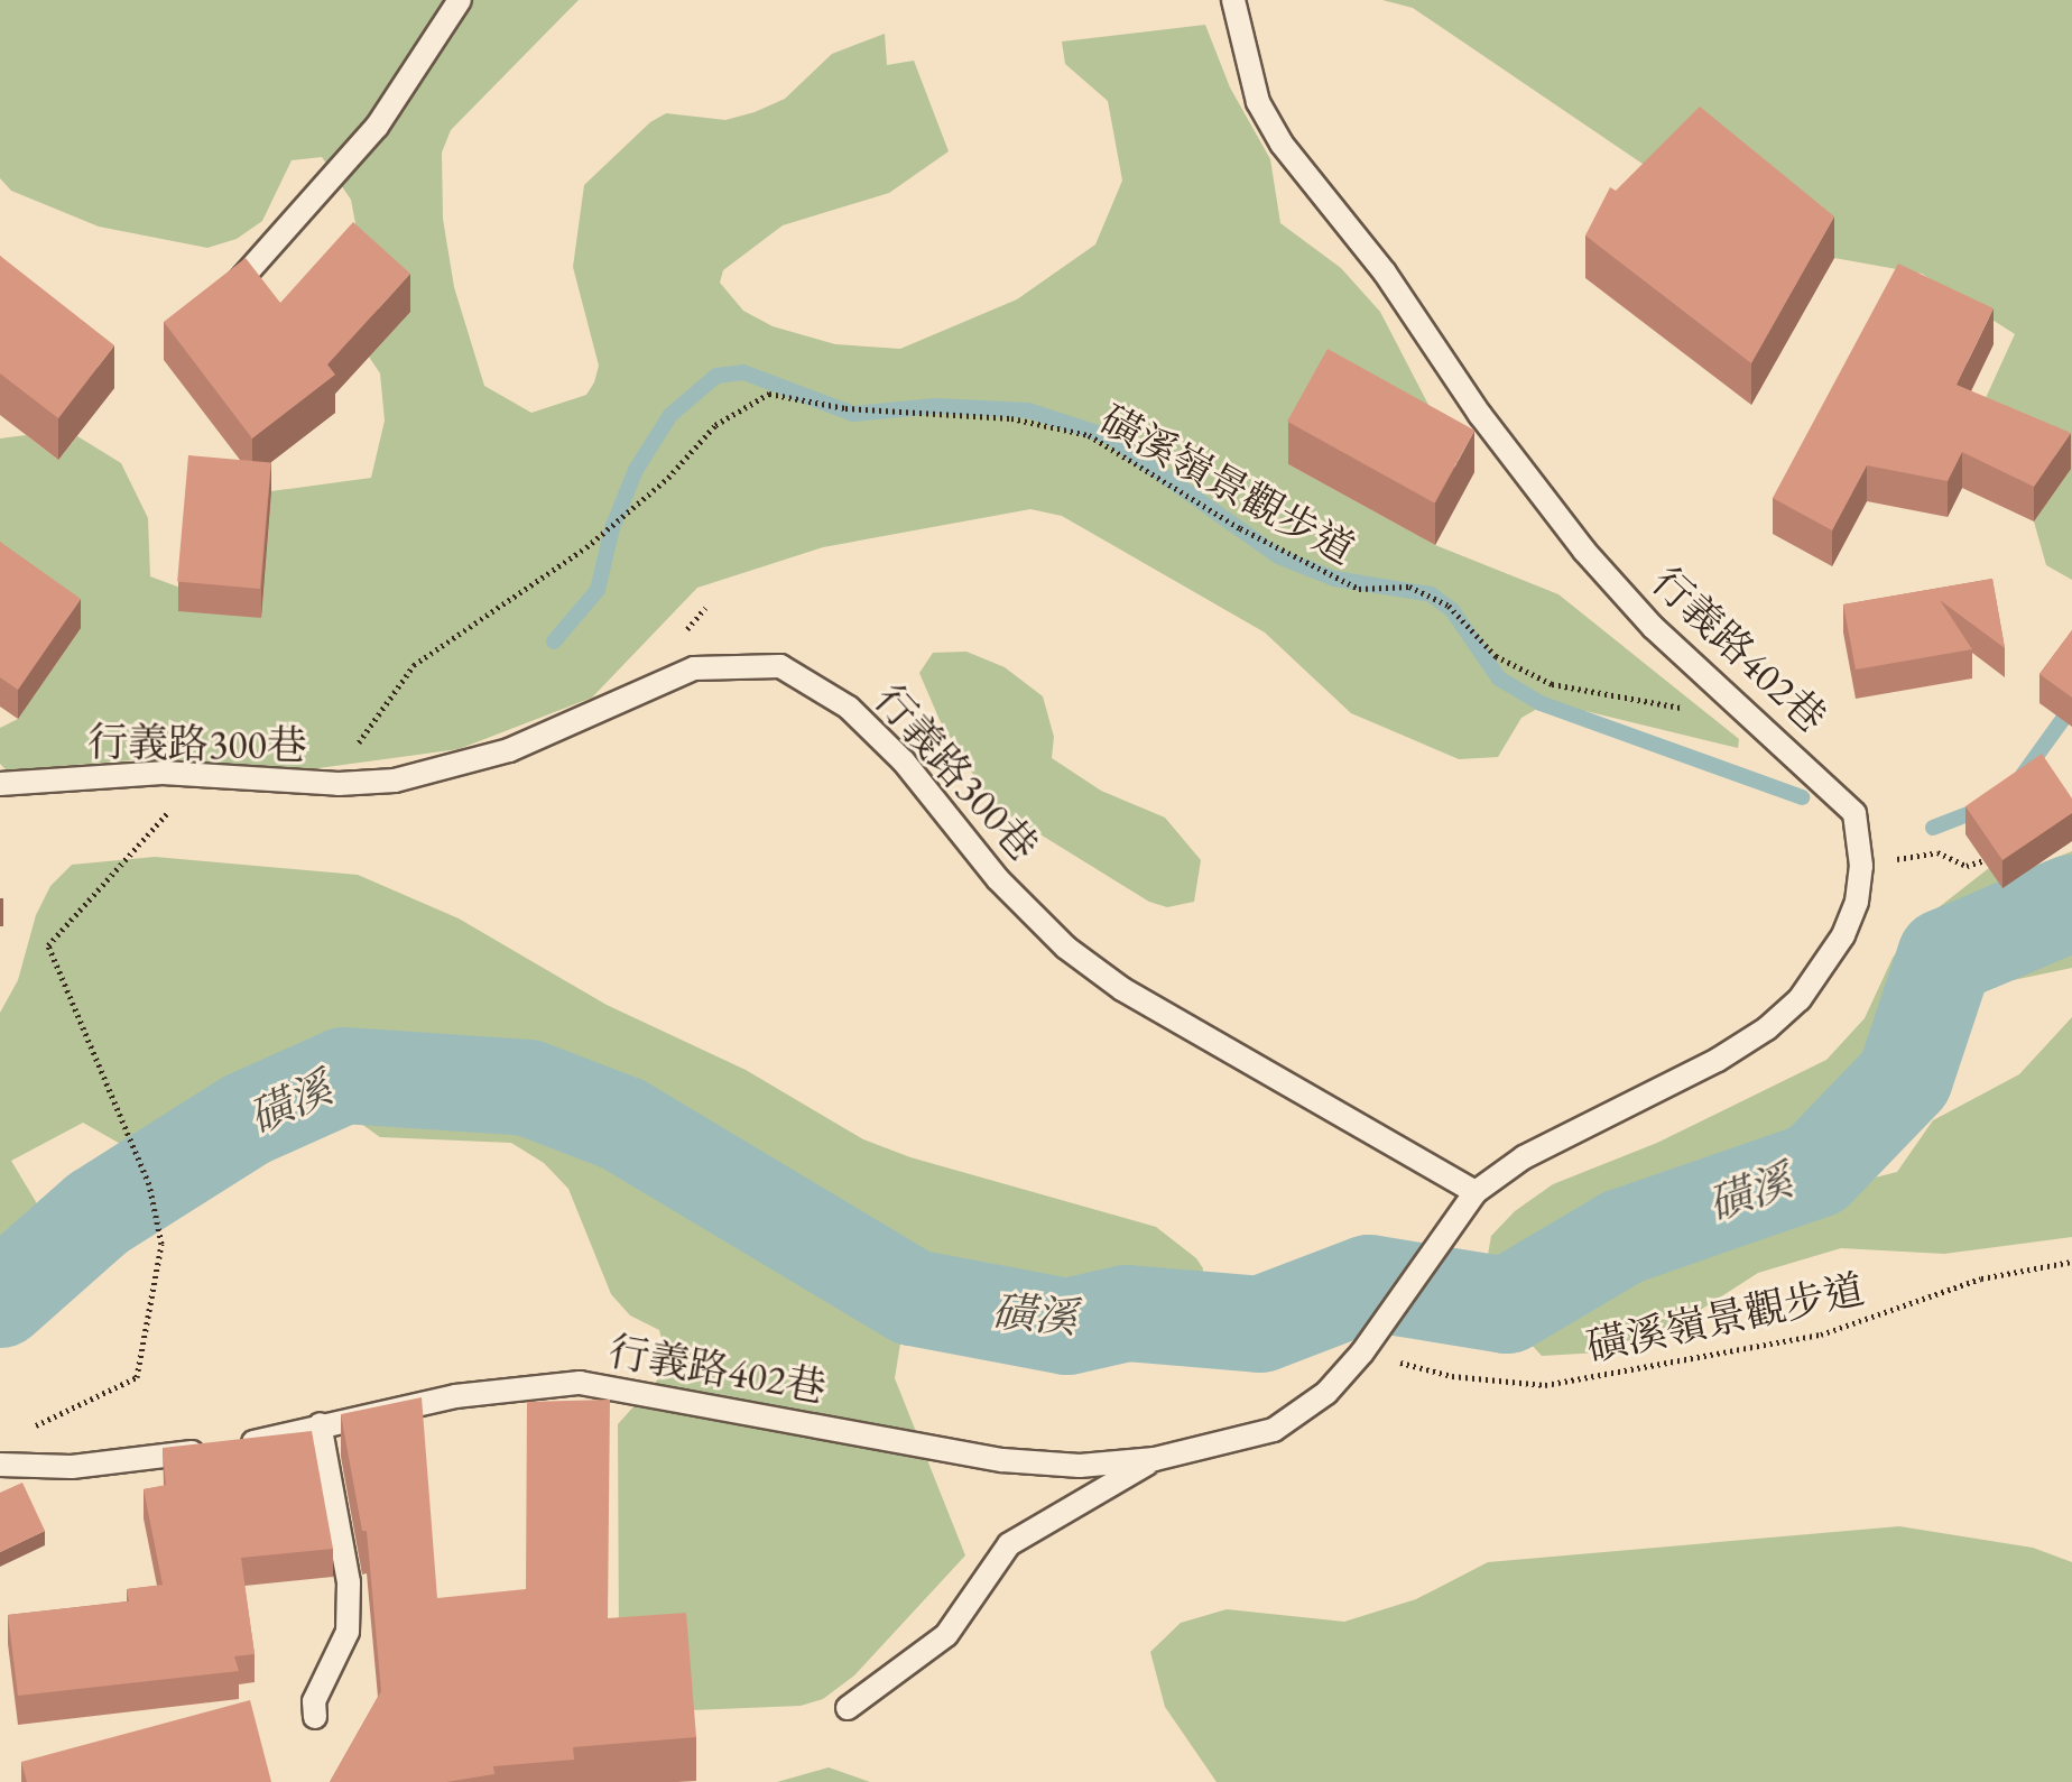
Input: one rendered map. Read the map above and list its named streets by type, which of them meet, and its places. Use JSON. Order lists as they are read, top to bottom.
{
  "streets": {
    "lane": ["行義路402巷", "行義路300巷"],
    "path": ["磺溪嶺景觀步道"]
  },
  "crossings": [
    ["磺溪嶺景觀步道", "行義路402巷"],
    ["磺溪嶺景觀步道", "行義路300巷"],
    ["行義路402巷", "行義路300巷"]
  ],
  "water": ["磺溪"]
}
